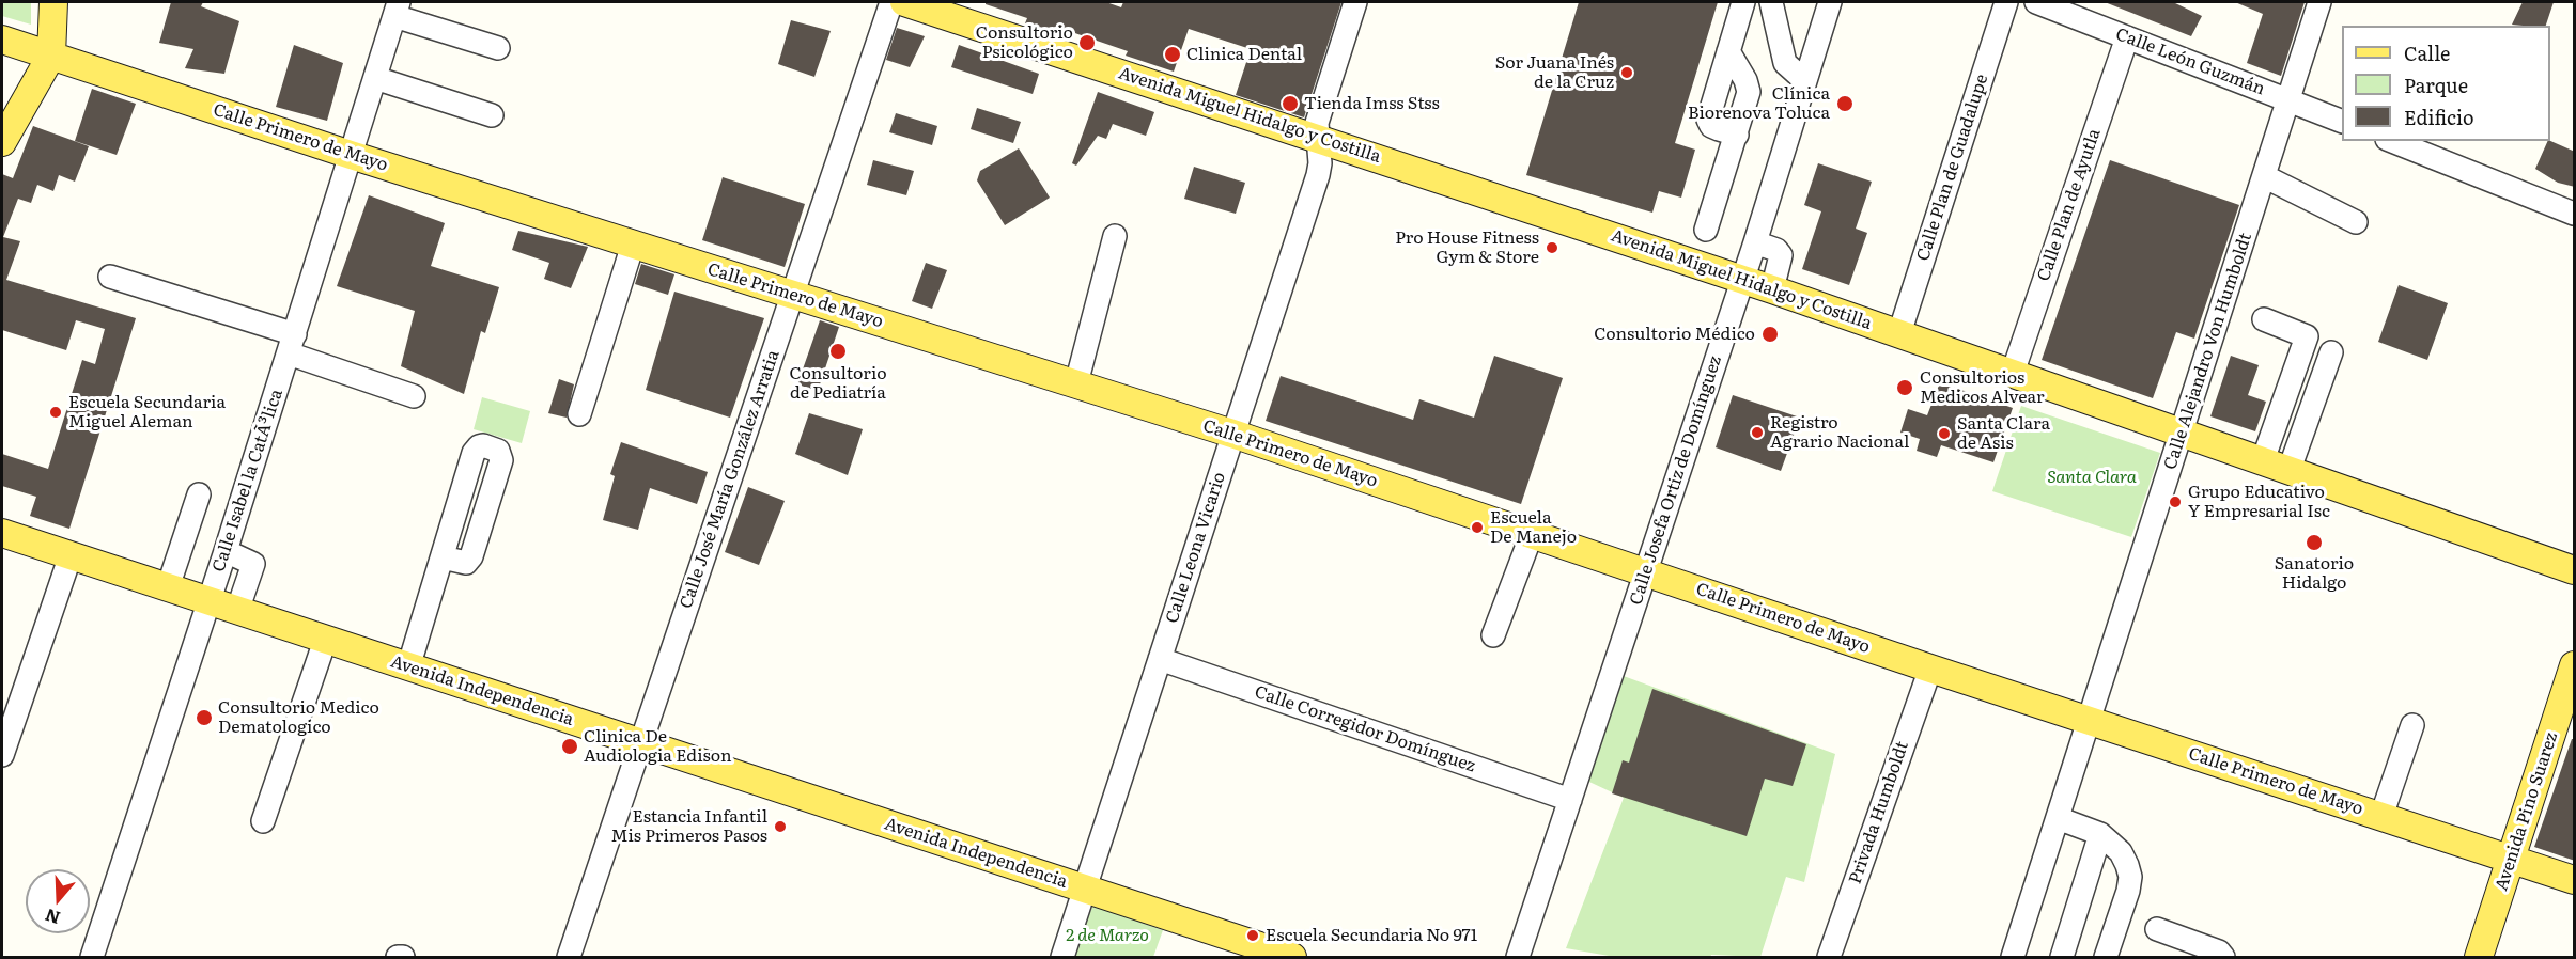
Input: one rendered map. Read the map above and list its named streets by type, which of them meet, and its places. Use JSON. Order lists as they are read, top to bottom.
{
  "streets": {
    "main road": [
      "Avenida Miguel Hidalgo y Costilla",
      "Calle Primero de Mayo",
      "Avenida Independencia",
      "Avenida Pino Suarez"
    ],
    "street": [
      "Calle León Guzmán",
      "Calle Plan de Guadalupe",
      "Calle Plan de Ayutla",
      "Calle Alejandro Von Humboldt",
      "Calle José María González Arratia",
      "Calle Isabel la CatÃ³lica",
      "Calle Josefa Ortiz de Domínguez",
      "Calle Leona Vicario",
      "Calle Corregidor Domínguez",
      "Privada Humboldt"
    ]
  },
  "crossings": [
    ["Calle León Guzmán", "Calle Plan de Ayutla"],
    ["Calle León Guzmán", "Calle Alejandro Von Humboldt"],
    ["Avenida Miguel Hidalgo y Costilla", "Calle Plan de Guadalupe"],
    ["Avenida Miguel Hidalgo y Costilla", "Calle Plan de Ayutla"],
    ["Avenida Miguel Hidalgo y Costilla", "Calle Alejandro Von Humboldt"],
    ["Avenida Miguel Hidalgo y Costilla", "Calle Josefa Ortiz de Domínguez"],
    ["Avenida Miguel Hidalgo y Costilla", "Calle Leona Vicario"],
    ["Calle Primero de Mayo", "Calle Alejandro Von Humboldt"],
    ["Calle Primero de Mayo", "Calle José María González Arratia"],
    ["Calle Primero de Mayo", "Calle Isabel la CatÃ³lica"],
    ["Calle Primero de Mayo", "Calle Josefa Ortiz de Domínguez"],
    ["Calle Primero de Mayo", "Calle Leona Vicario"],
    ["Calle Primero de Mayo", "Avenida Pino Suarez"],
    ["Calle Primero de Mayo", "Privada Humboldt"],
    ["Calle José María González Arratia", "Avenida Independencia"],
    ["Calle Isabel la CatÃ³lica", "Avenida Independencia"],
    ["Calle Josefa Ortiz de Domínguez", "Calle Corregidor Domínguez"],
    ["Calle Leona Vicario", "Avenida Independencia"],
    ["Calle Leona Vicario", "Calle Corregidor Domínguez"]
  ],
  "parks": ["Santa Clara", "2 de Marzo"],
  "places": [
    "Consultorio Psicológico",
    "Clinica Dental",
    "Sor Juana Inés de la Cruz",
    "Tienda Imss Stss",
    "Clínica Biorenova Toluca",
    "Pro House Fitness Gym & Store",
    "Consultorio Médico",
    "Consultorio de Pediatría",
    "Consultorios Medicos Alvear",
    "Escuela Secundaria Miguel Aleman",
    "Registro Agrario Nacional",
    "Santa Clara de Asis",
    "Grupo Educativo Y Empresarial Isc",
    "Escuela De Manejo",
    "Sanatorio Hidalgo",
    "Consultorio Medico Dematologico",
    "Clinica De Audiologia Edison",
    "Estancia Infantil Mis Primeros Pasos",
    "Escuela Secundaria No 971"
  ],
  "legend": ["Calle", "Parque", "Edificio"],
  "north": "bottom"
}
